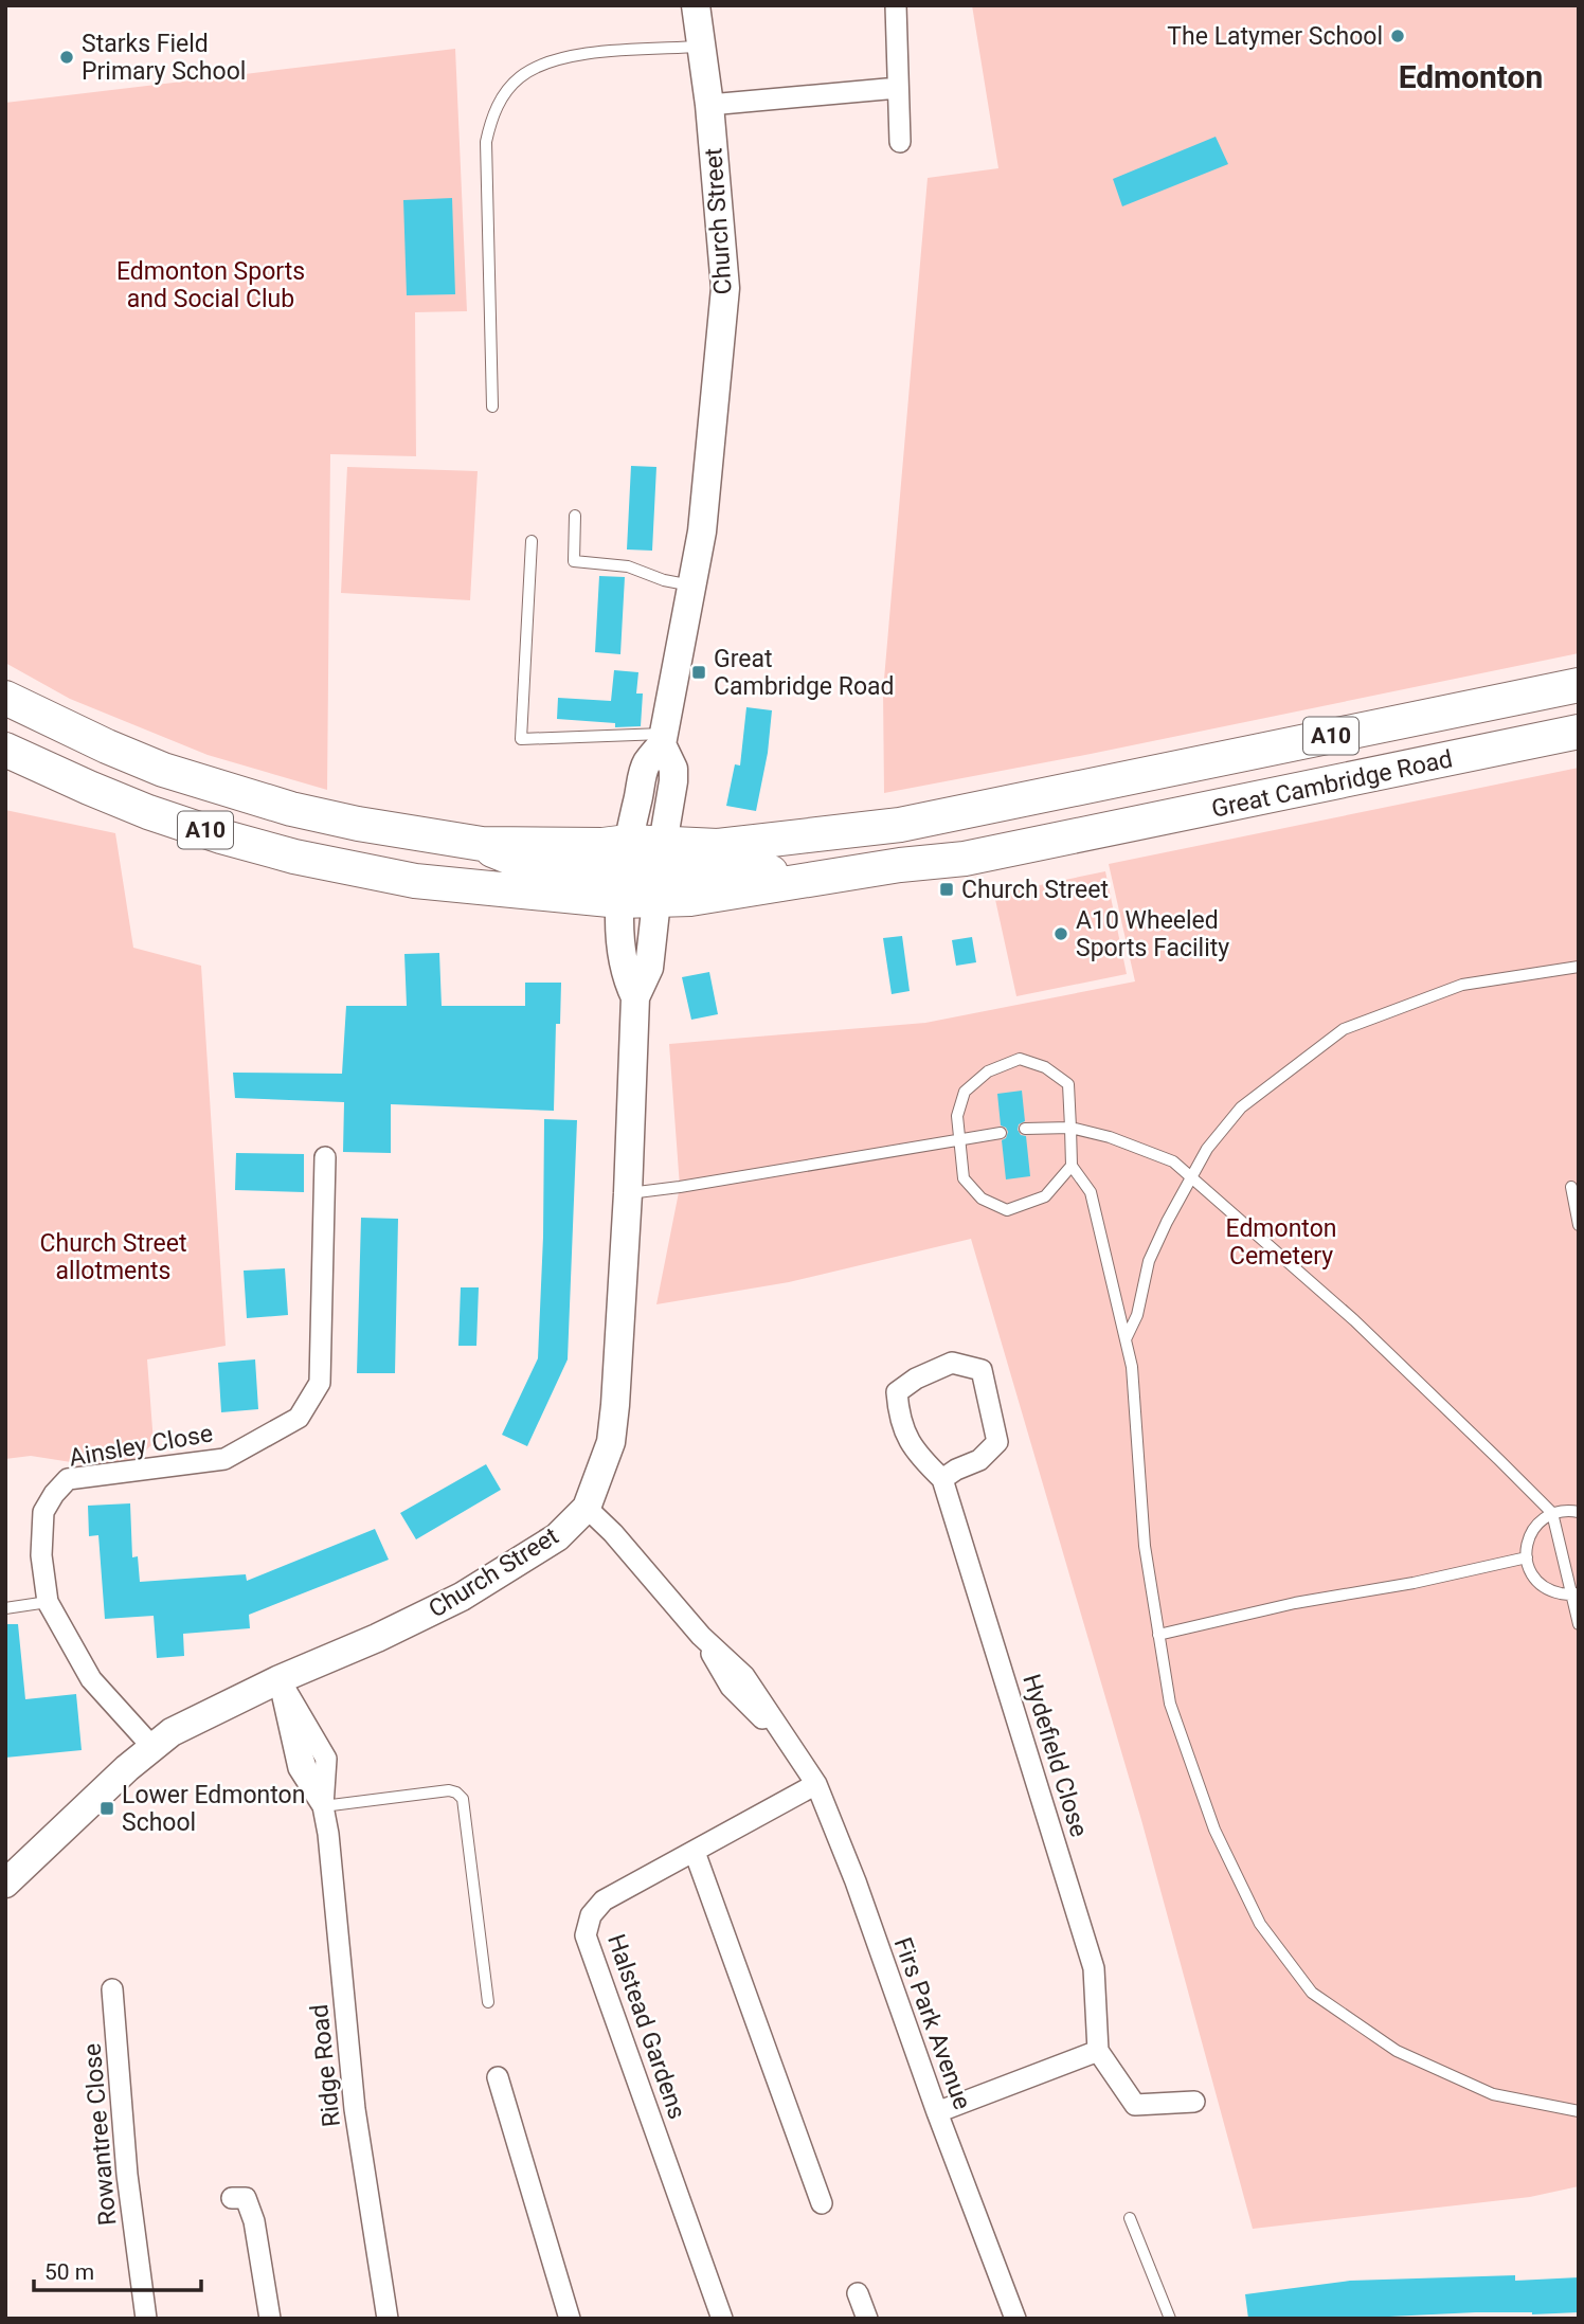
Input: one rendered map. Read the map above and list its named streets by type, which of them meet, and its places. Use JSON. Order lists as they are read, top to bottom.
{
  "streets": {
    "highway": ["A10", "Great Cambridge Road"],
    "main road": ["Church Street"],
    "street": [
      "Ainsley Close",
      "Hydefield Close",
      "Firs Park Avenue",
      "Halstead Gardens",
      "Ridge Road",
      "Rowantree Close"
    ]
  },
  "crossings": [
    ["Church Street", "A10"],
    ["Church Street", "Great Cambridge Road"],
    ["Church Street", "Ainsley Close"],
    ["Church Street", "Firs Park Avenue"],
    ["Church Street", "Ridge Road"],
    ["A10", "Great Cambridge Road"],
    ["Firs Park Avenue", "Halstead Gardens"]
  ],
  "districts": ["Edmonton"],
  "parks": ["Edmonton Sports and Social Club", "Edmonton Cemetery", "Church Street allotments"],
  "places": {
    "other": ["The Latymer School", "Starks Field Primary School", "A10 Wheeled Sports Facility"],
    "transit": ["Great Cambridge Road", "Church Street", "Lower Edmonton School"]
  },
  "scale_bar": "50 m"
}
